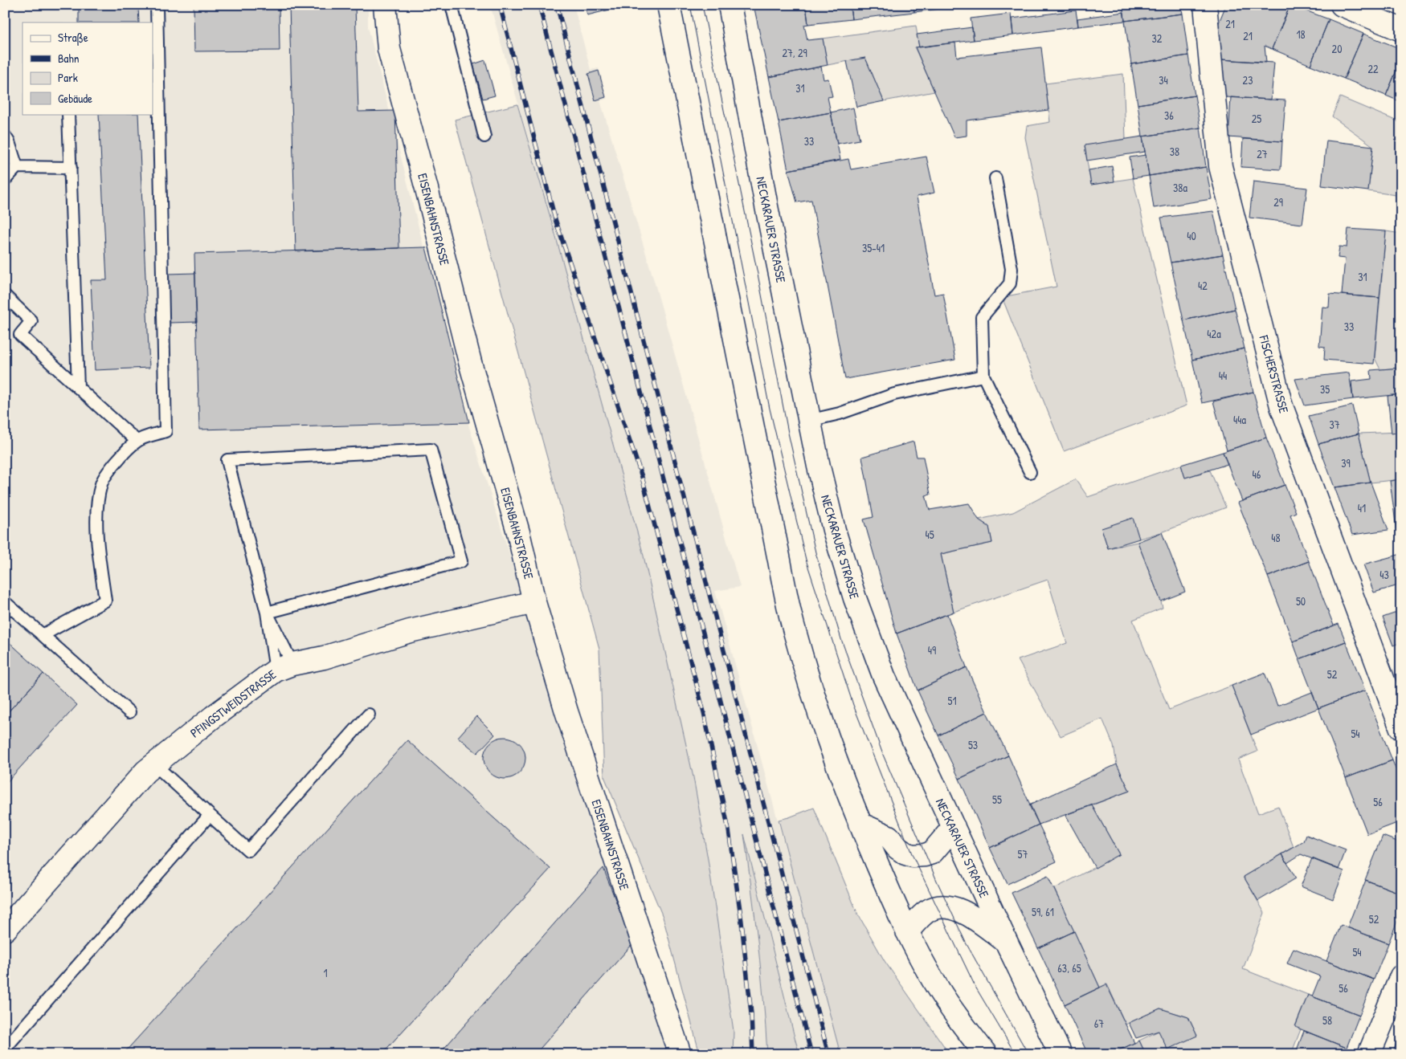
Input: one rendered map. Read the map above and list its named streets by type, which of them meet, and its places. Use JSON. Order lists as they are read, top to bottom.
{
  "streets": {
    "street": [
      "EISENBAHNSTRASSE",
      "NECKARAUER STRASSE",
      "FISCHERSTRASSE",
      "PFINGSTWEIDSTRASSE"
    ]
  },
  "crossings": [
    ["EISENBAHNSTRASSE", "PFINGSTWEIDSTRASSE"]
  ],
  "house_numbers": [
    "21",
    "18",
    "21",
    "32",
    "20",
    "27, 29",
    "22",
    "34",
    "23",
    "31",
    "36",
    "25",
    "33",
    "38",
    "27",
    "38a",
    "29",
    "40",
    "35-41",
    "31",
    "42",
    "33",
    "42a",
    "44",
    "35",
    "44a",
    "37",
    "39",
    "46",
    "41",
    "45",
    "48",
    "43",
    "50",
    "49",
    "52",
    "51",
    "54",
    "53",
    "55",
    "56",
    "57",
    "59, 61",
    "52",
    "54",
    "63, 65",
    "1",
    "56",
    "58",
    "67"
  ],
  "legend": [
    "Straße",
    "Bahn",
    "Park",
    "Gebäude"
  ]
}
